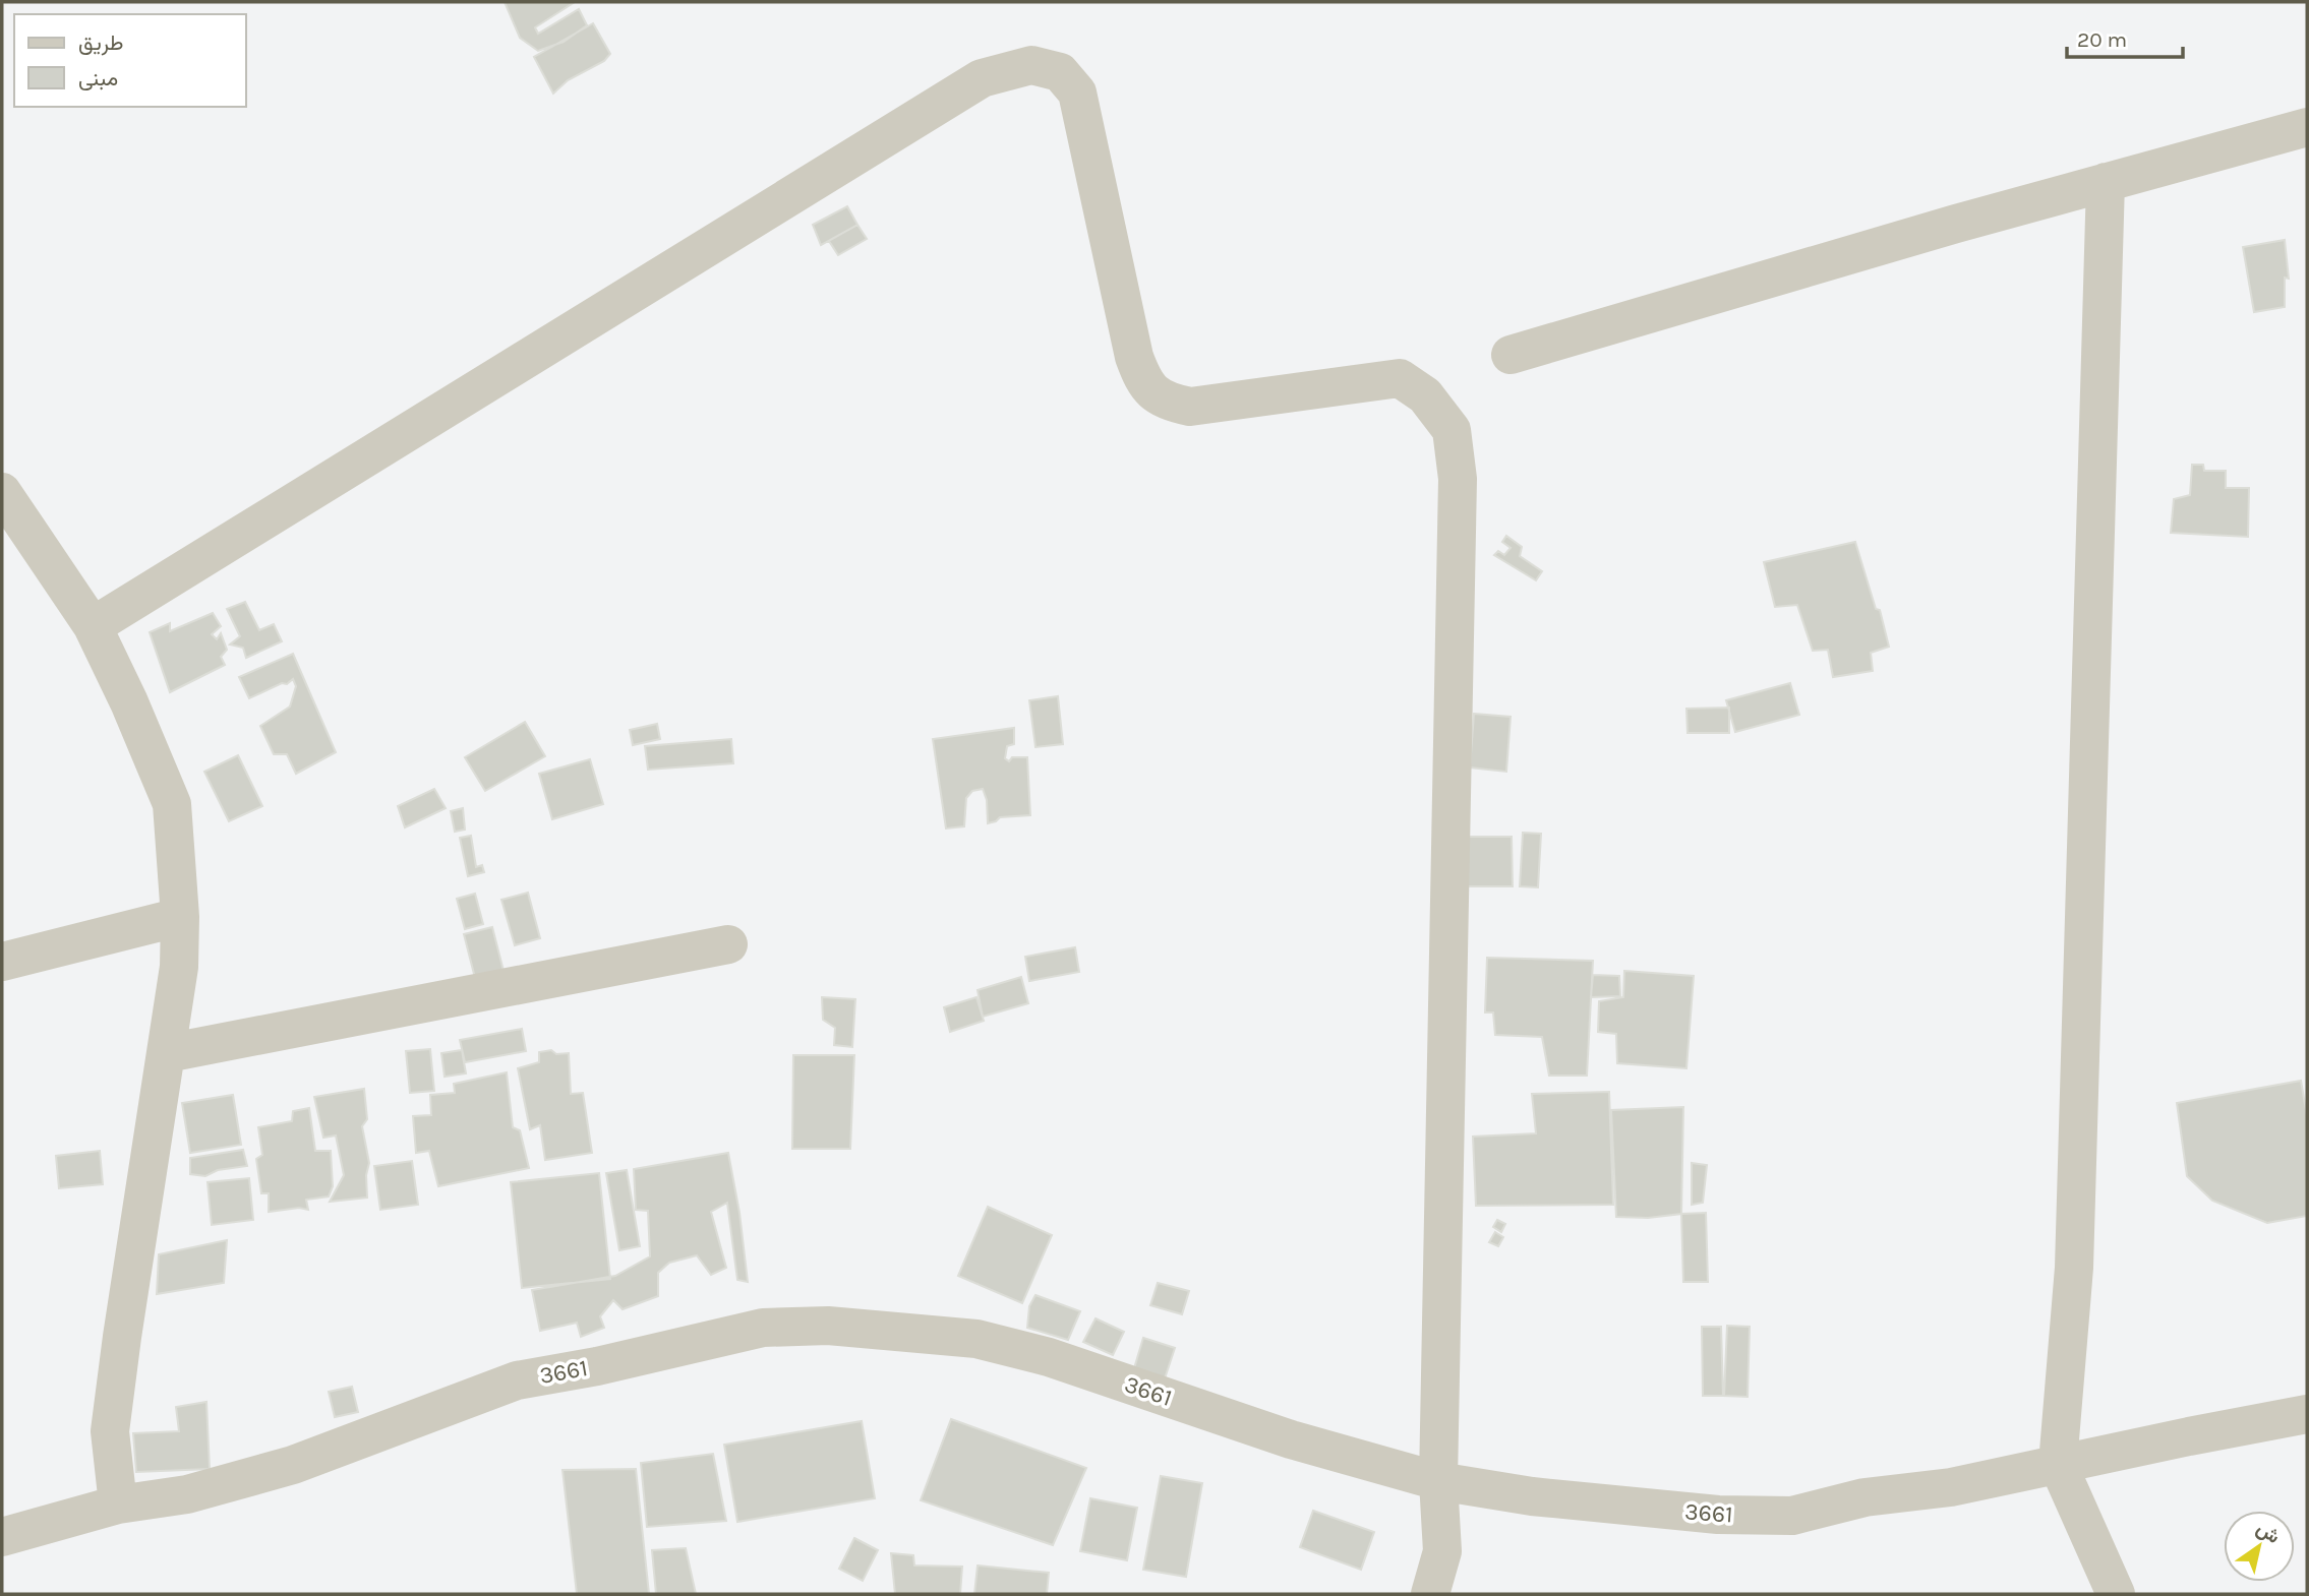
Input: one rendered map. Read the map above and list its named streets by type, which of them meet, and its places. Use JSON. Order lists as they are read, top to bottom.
{
  "streets": {
    "street": ["3661"]
  },
  "legend": ["طريق", "مبنى"],
  "scale_bar": "20 m",
  "north": "top right"
}
